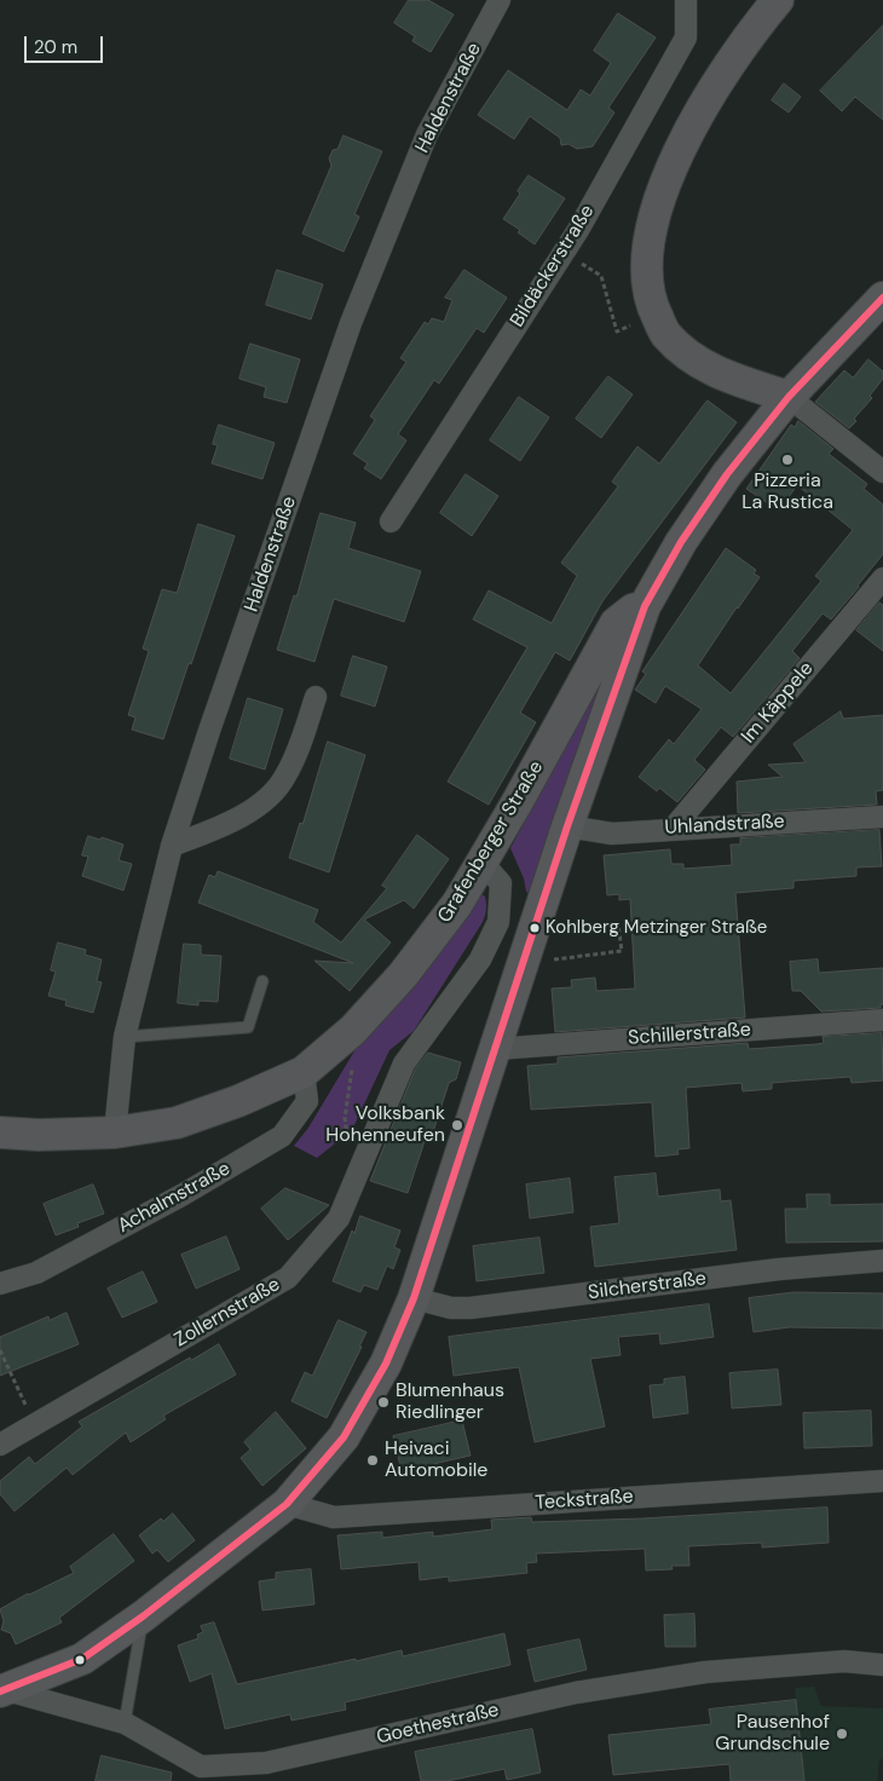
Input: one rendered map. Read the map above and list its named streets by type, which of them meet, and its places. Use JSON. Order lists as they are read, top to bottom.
{
  "streets": {
    "main road": ["Grafenberger Straße"],
    "street": [
      "Haldenstraße",
      "Bildäckerstraße",
      "Im Käppele",
      "Uhlandstraße",
      "Schillerstraße",
      "Achalmstraße",
      "Silcherstraße",
      "Zollernstraße",
      "Teckstraße",
      "Goethestraße"
    ]
  },
  "crossings": [
    ["Haldenstraße", "Grafenberger Straße"],
    ["Im Käppele", "Uhlandstraße"],
    ["Grafenberger Straße", "Achalmstraße"],
    ["Grafenberger Straße", "Zollernstraße"]
  ],
  "places": [
    "Pizzeria La Rustica",
    "Kohlberg Metzinger Straße",
    "Volksbank Hohenneufen",
    "Blumenhaus Riedlinger",
    "Heivaci Automobile",
    "Pausenhof Grundschule"
  ],
  "scale_bar": "20 m"
}
